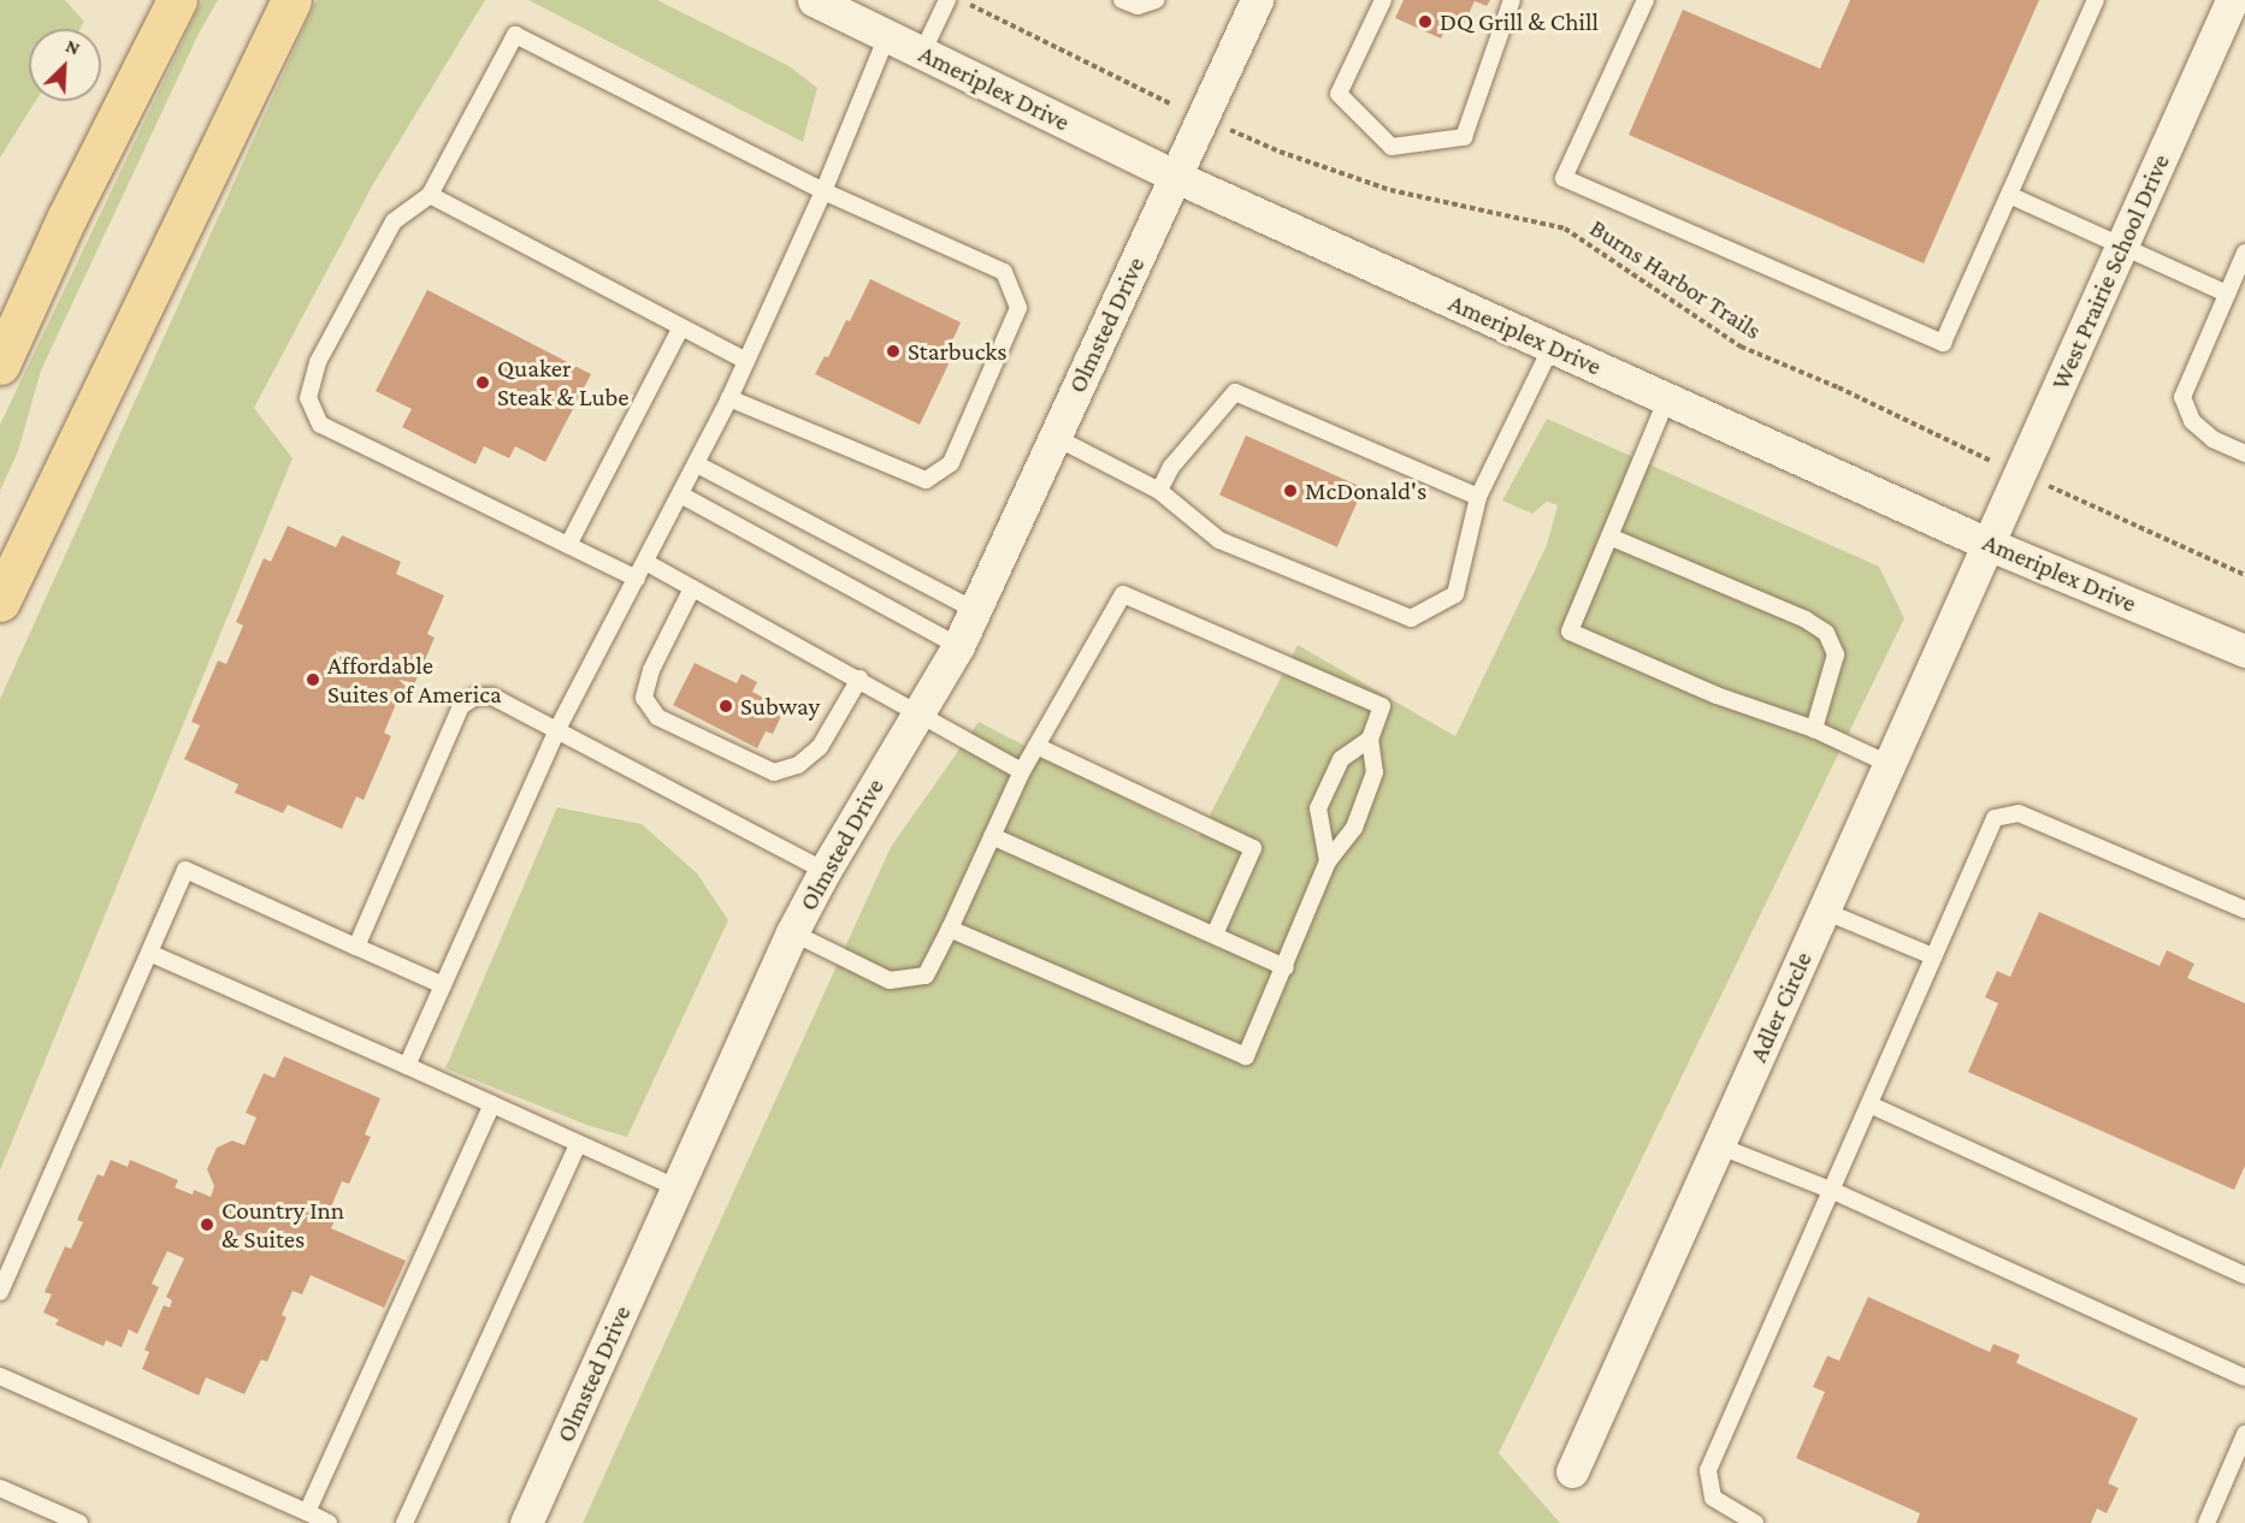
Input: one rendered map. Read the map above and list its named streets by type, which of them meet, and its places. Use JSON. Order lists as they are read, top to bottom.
{
  "streets": {
    "street": [
      "Ameriplex Drive",
      "West Prairie School Drive",
      "Olmsted Drive",
      "Adler Circle"
    ],
    "path": ["Burns Harbor Trails"]
  },
  "crossings": [
    ["Ameriplex Drive", "West Prairie School Drive"],
    ["Ameriplex Drive", "Olmsted Drive"],
    ["Ameriplex Drive", "Adler Circle"],
    ["West Prairie School Drive", "Burns Harbor Trails"],
    ["West Prairie School Drive", "Adler Circle"]
  ],
  "places": [
    "DQ Grill & Chill",
    "Starbucks",
    "Quaker Steak & Lube",
    "McDonald's",
    "Affordable Suites of America",
    "Subway",
    "Country Inn & Suites"
  ],
  "north": "top right"
}
